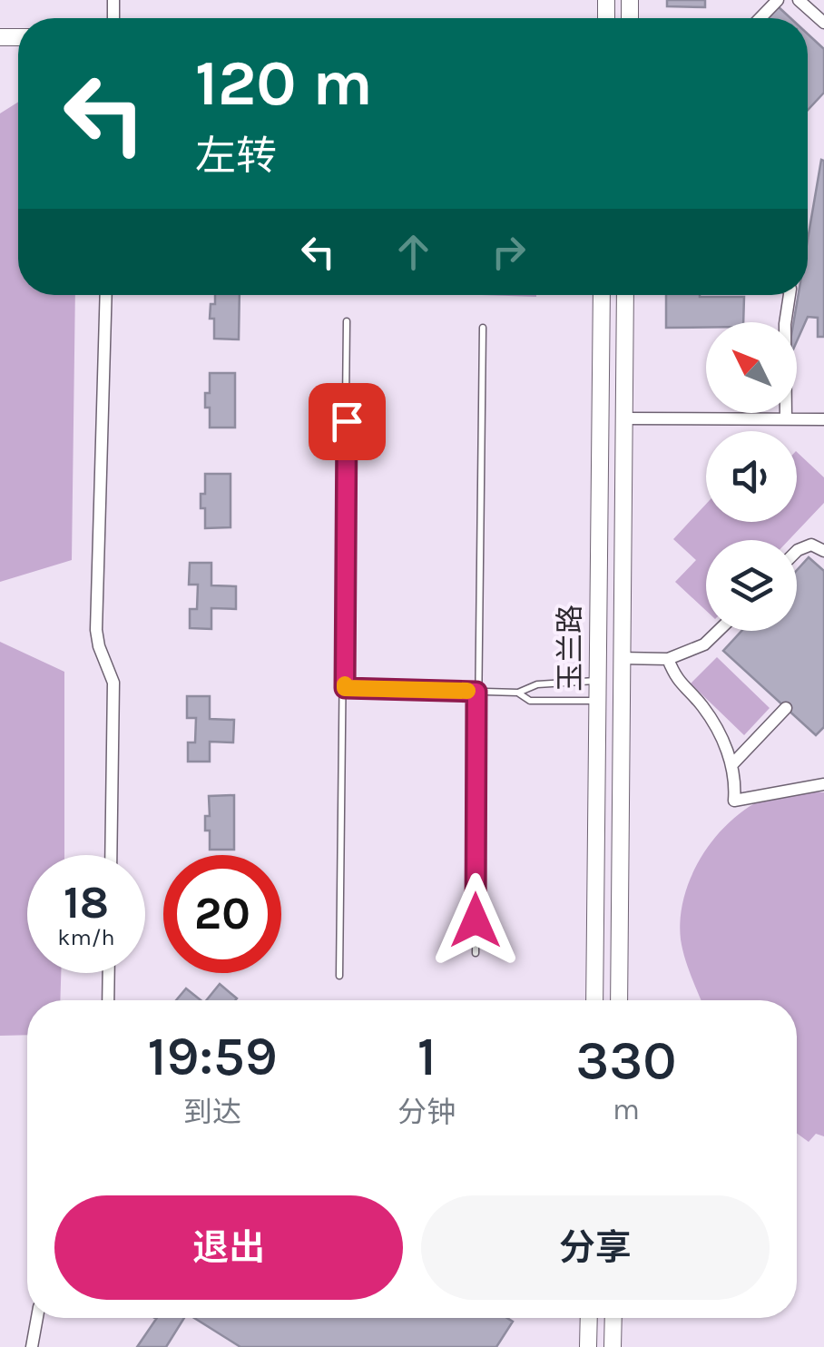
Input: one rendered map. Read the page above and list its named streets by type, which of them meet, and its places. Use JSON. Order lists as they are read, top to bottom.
{
  "streets": {
    "street": ["玉兰路"]
  },
  "north": "top left",
  "page": {
    "turn": ["120 m", "左转"],
    "speed": "18 km/h",
    "limit": "20",
    "eta": [
      "19:59",
      "到达",
      "1",
      "分钟",
      "330",
      "m"
    ],
    "buttons": ["退出", "分享"]
  }
}
